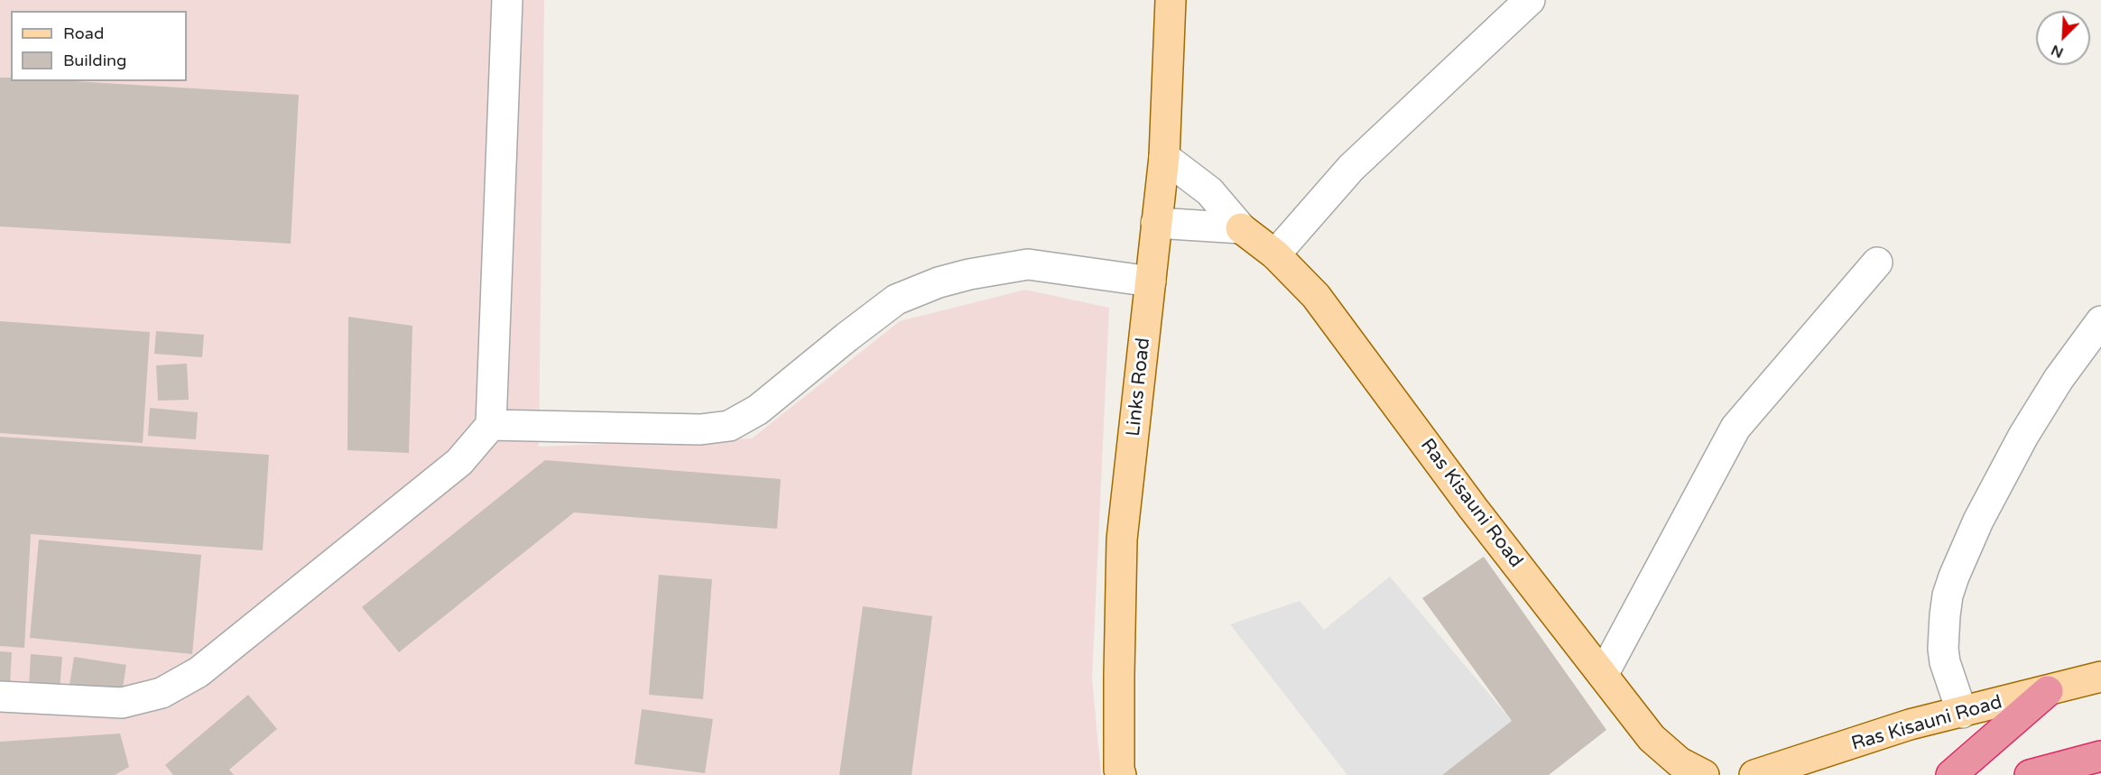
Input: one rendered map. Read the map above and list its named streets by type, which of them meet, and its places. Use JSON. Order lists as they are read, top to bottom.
{
  "streets": {
    "main road": ["Links Road", "Ras Kisauni Road"]
  },
  "crossings": [
    ["Links Road", "Ras Kisauni Road"]
  ],
  "legend": ["Road", "Building"],
  "north": "bottom left"
}
